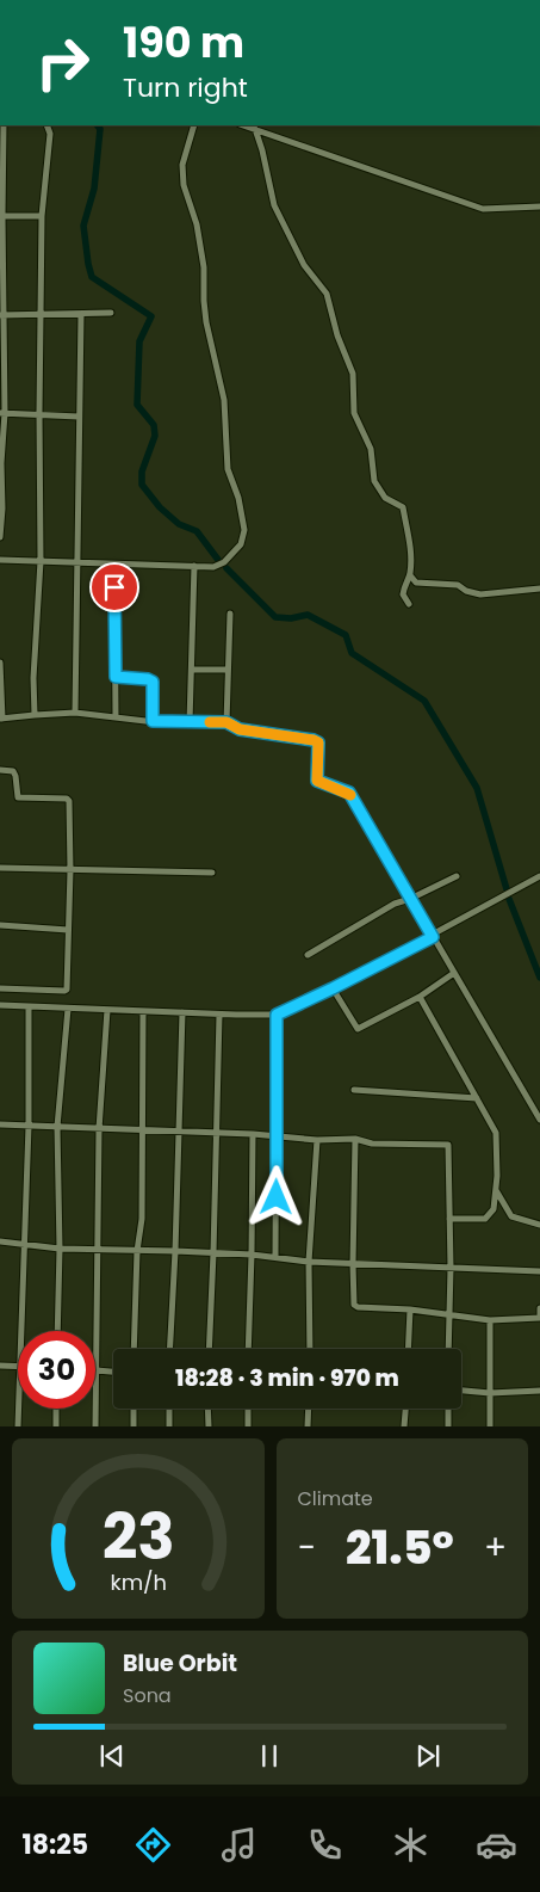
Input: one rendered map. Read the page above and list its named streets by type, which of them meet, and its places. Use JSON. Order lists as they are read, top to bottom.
{
  "page": {
    "turn": ["190 m", "Turn right"],
    "limit": "30",
    "trip": "18:28 · 3 min · 970 m",
    "tile": "Climate",
    "heat": ["−", "21.5°", "+"],
    "song": ["Blue Orbit", "Sona"],
    "tabs": "18:25",
    "gauge": ["23", "km/h"]
  }
}
